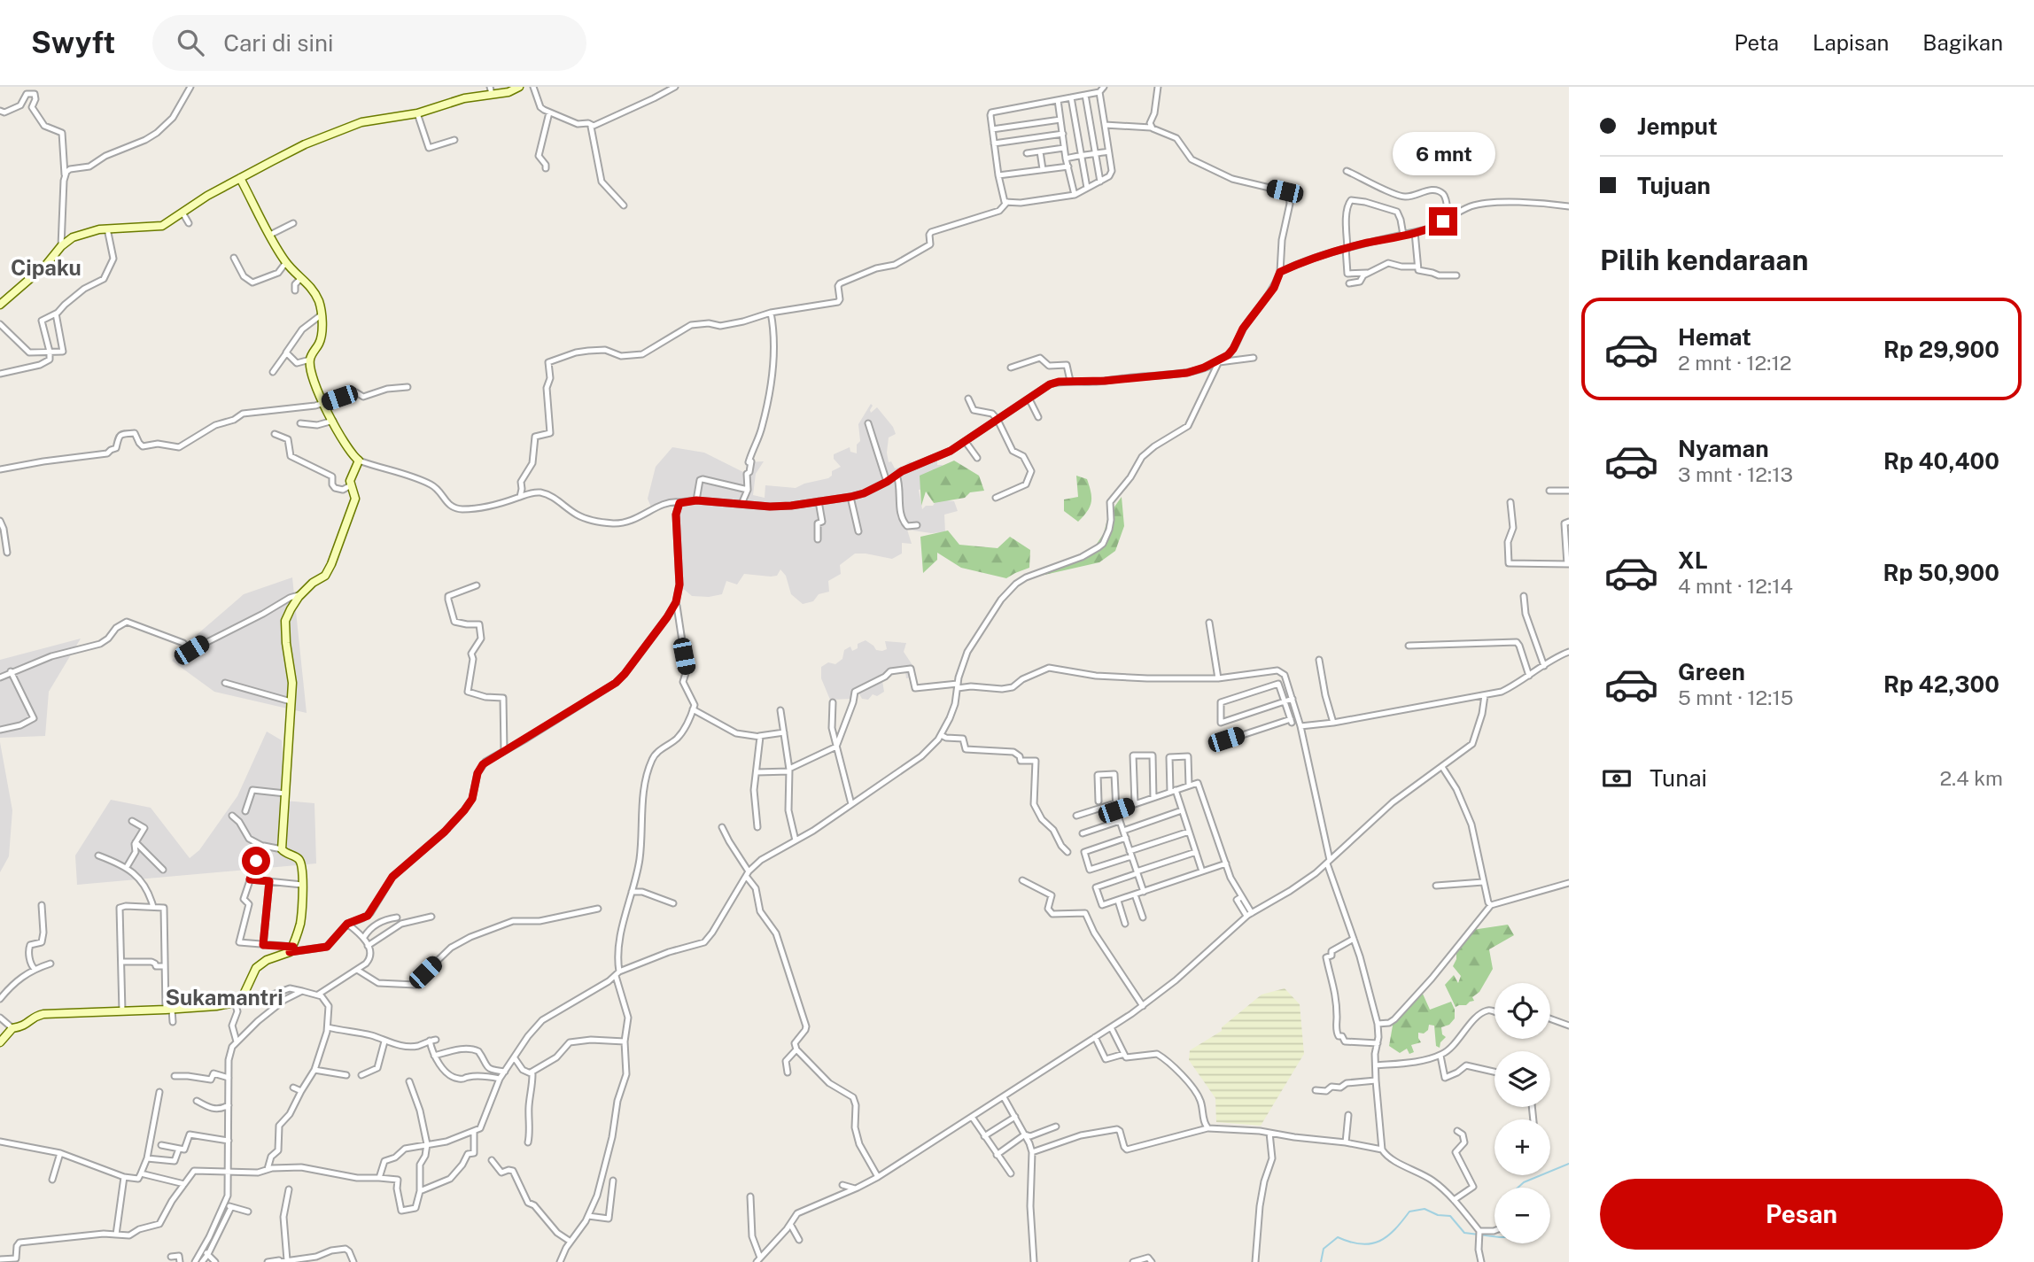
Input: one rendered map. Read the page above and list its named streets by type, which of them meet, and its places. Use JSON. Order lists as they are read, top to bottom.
{
  "districts": ["Cipaku", "Sukamantri"],
  "page": {
    "header": "Swyft",
    "search": "Cari di sini",
    "nav": ["Peta", "Lapisan", "Bagikan"],
    "banner": ["Jemput", "Tujuan"],
    "bubble": "6 mnt",
    "heading": "Pilih kendaraan",
    "list": [
      {
        "name": "Hemat",
        "note": "2 mnt · 12:12",
        "value": "Rp 29,900"
      },
      {
        "name": "Nyaman",
        "note": "3 mnt · 12:13",
        "value": "Rp 40,400"
      },
      {
        "name": "XL",
        "note": "4 mnt · 12:14",
        "value": "Rp 50,900"
      },
      {
        "name": "Green",
        "note": "5 mnt · 12:15",
        "value": "Rp 42,300"
      }
    ],
    "pay": ["Tunai", "2.4 km"],
    "map_buttons": ["+", "−"],
    "buttons": "Pesan"
  }
}
